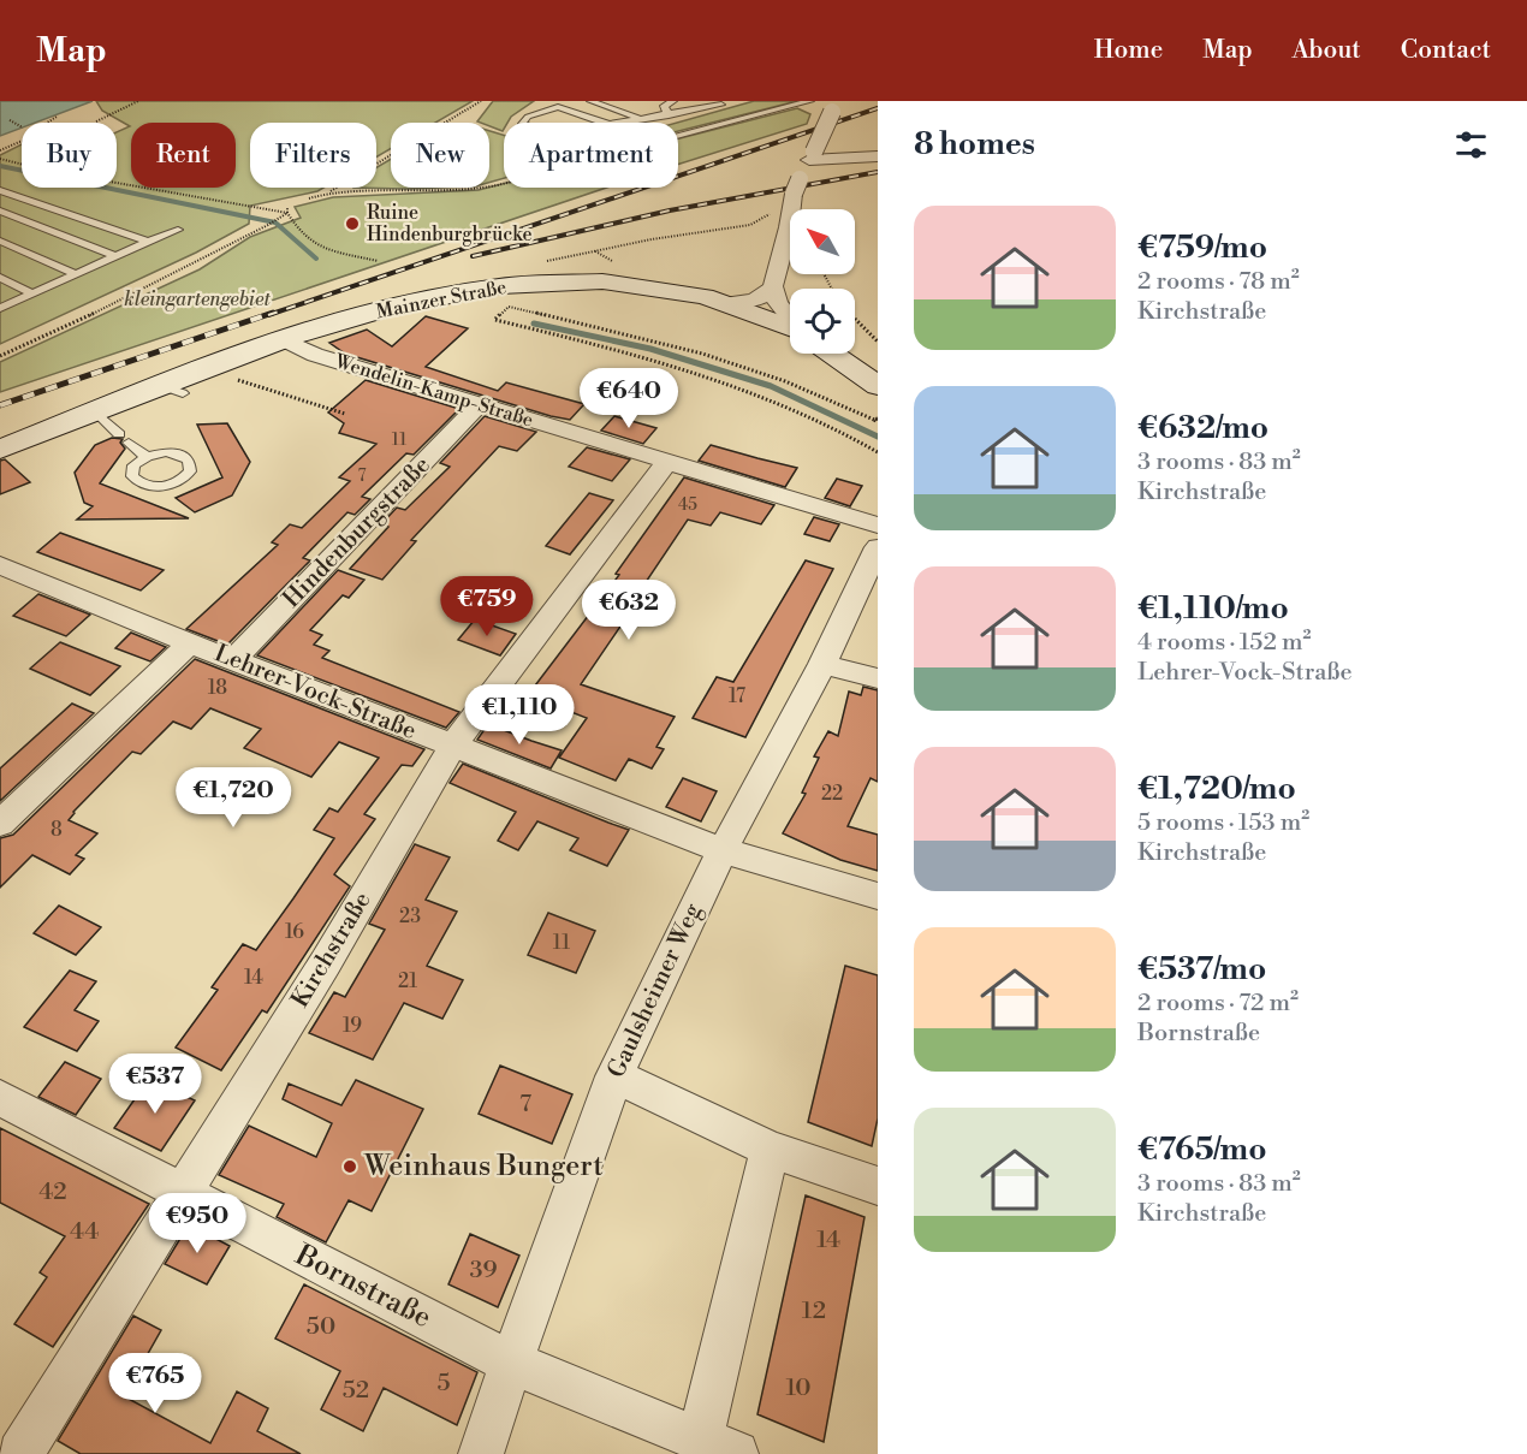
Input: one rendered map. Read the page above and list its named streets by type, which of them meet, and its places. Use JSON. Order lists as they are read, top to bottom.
{
  "streets": {
    "main road": ["Mainzer Straße"],
    "street": [
      "Wendelin-Kamp-Straße",
      "Hindenburgstraße",
      "Lehrer-Vock-Straße",
      "Kirchstraße",
      "Gaulsheimer Weg",
      "Bornstraße"
    ]
  },
  "crossings": [
    ["Mainzer Straße", "Wendelin-Kamp-Straße"],
    ["Wendelin-Kamp-Straße", "Hindenburgstraße"],
    ["Wendelin-Kamp-Straße", "Kirchstraße"],
    ["Hindenburgstraße", "Lehrer-Vock-Straße"],
    ["Lehrer-Vock-Straße", "Kirchstraße"],
    ["Lehrer-Vock-Straße", "Gaulsheimer Weg"],
    ["Kirchstraße", "Bornstraße"],
    ["Gaulsheimer Weg", "Bornstraße"]
  ],
  "parks": ["kleingartengebiet"],
  "places": ["Ruine Hindenburgbrücke", "Weinhaus Bungert"],
  "house_numbers": [
    "11",
    "7",
    "45",
    "18",
    "17",
    "22",
    "8",
    "23",
    "16",
    "11",
    "14",
    "21",
    "19",
    "7",
    "42",
    "44",
    "14",
    "39",
    "12",
    "50",
    "5",
    "10",
    "52"
  ],
  "north": "top left",
  "page": {
    "header": "Map",
    "nav": [
      "Home",
      "Map",
      "About",
      "Contact"
    ],
    "heading": "8 homes",
    "chip": [
      "Buy",
      "Rent",
      "Filters",
      "New",
      "Apartment"
    ],
    "list": [
      {
        "name": "€759/mo",
        "note": "2 rooms · 78 m² · Kirchstraße"
      },
      {
        "name": "€632/mo",
        "note": "3 rooms · 83 m² · Kirchstraße"
      },
      {
        "name": "€1,110/mo",
        "note": "4 rooms · 152 m² · Lehrer-Vock-Straße"
      },
      {
        "name": "€1,720/mo",
        "note": "5 rooms · 153 m² · Kirchstraße"
      },
      {
        "name": "€537/mo",
        "note": "2 rooms · 72 m² · Bornstraße"
      },
      {
        "name": "€765/mo",
        "note": "3 rooms · 83 m² · Kirchstraße"
      }
    ],
    "price": [
      "€640",
      "€759",
      "€632",
      "€1,110",
      "€1,720",
      "€537",
      "€950",
      "€765"
    ]
  }
}
